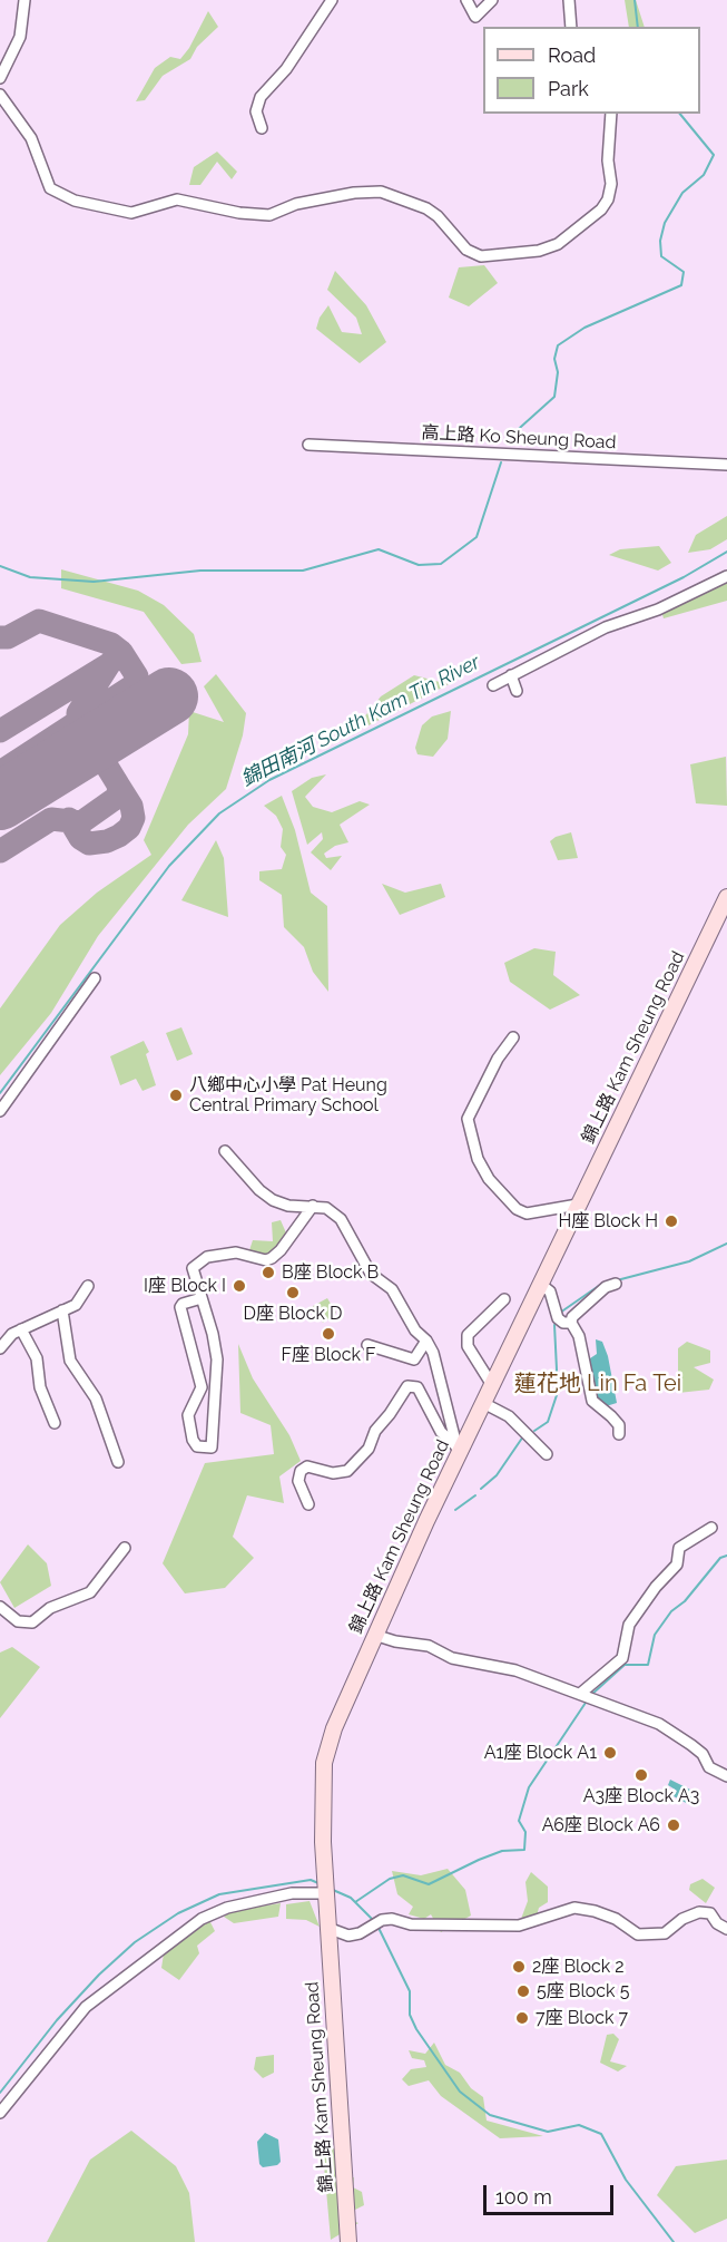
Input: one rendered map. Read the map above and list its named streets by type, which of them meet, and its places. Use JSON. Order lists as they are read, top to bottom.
{
  "streets": {
    "main road": ["錦上路 Kam Sheung Road"],
    "street": ["高上路 Ko Sheung Road"]
  },
  "districts": ["蓮花地 Lin Fa Tei"],
  "water": ["錦田南河 South Kam Tin River"],
  "places": [
    "八鄉中心小學 Pat Heung Central Primary School",
    "H座 Block H",
    "B座 Block B",
    "I座 Block I",
    "D座 Block D",
    "F座 Block F",
    "A1座 Block A1",
    "A3座 Block A3",
    "A6座 Block A6",
    "2座 Block 2",
    "5座 Block 5",
    "7座 Block 7"
  ],
  "legend": ["Road", "Park"],
  "scale_bar": "100 m"
}
